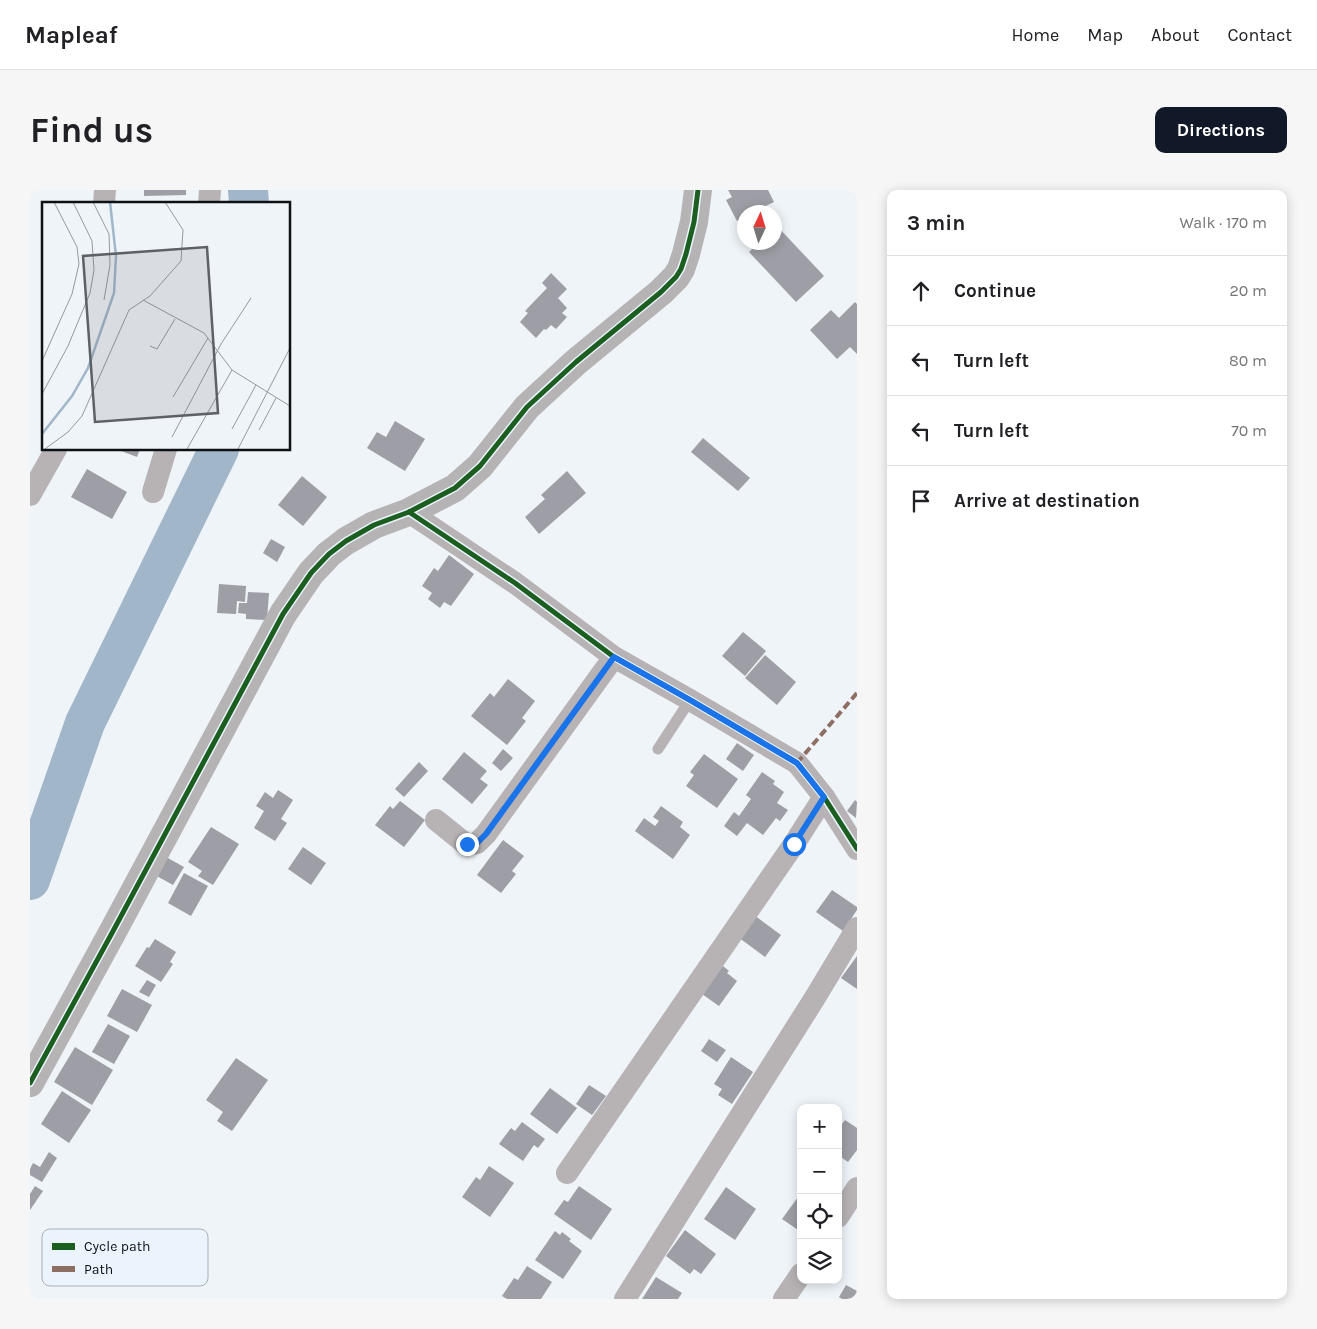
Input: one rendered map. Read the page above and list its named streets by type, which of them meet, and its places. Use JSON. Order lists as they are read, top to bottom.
{
  "legend": ["Cycle path", "Path"],
  "north": "top",
  "page": {
    "header": "Mapleaf",
    "nav": [
      "Home",
      "Map",
      "About",
      "Contact"
    ],
    "buttons": "Directions",
    "title": "Find us",
    "heading": ["3 min", "Walk · 170 m"],
    "list": [
      ["Continue", "20 m"],
      ["Turn left", "80 m"],
      ["Turn left", "70 m"],
      "Arrive at destination"
    ],
    "map_buttons": ["+", "−"]
  }
}
